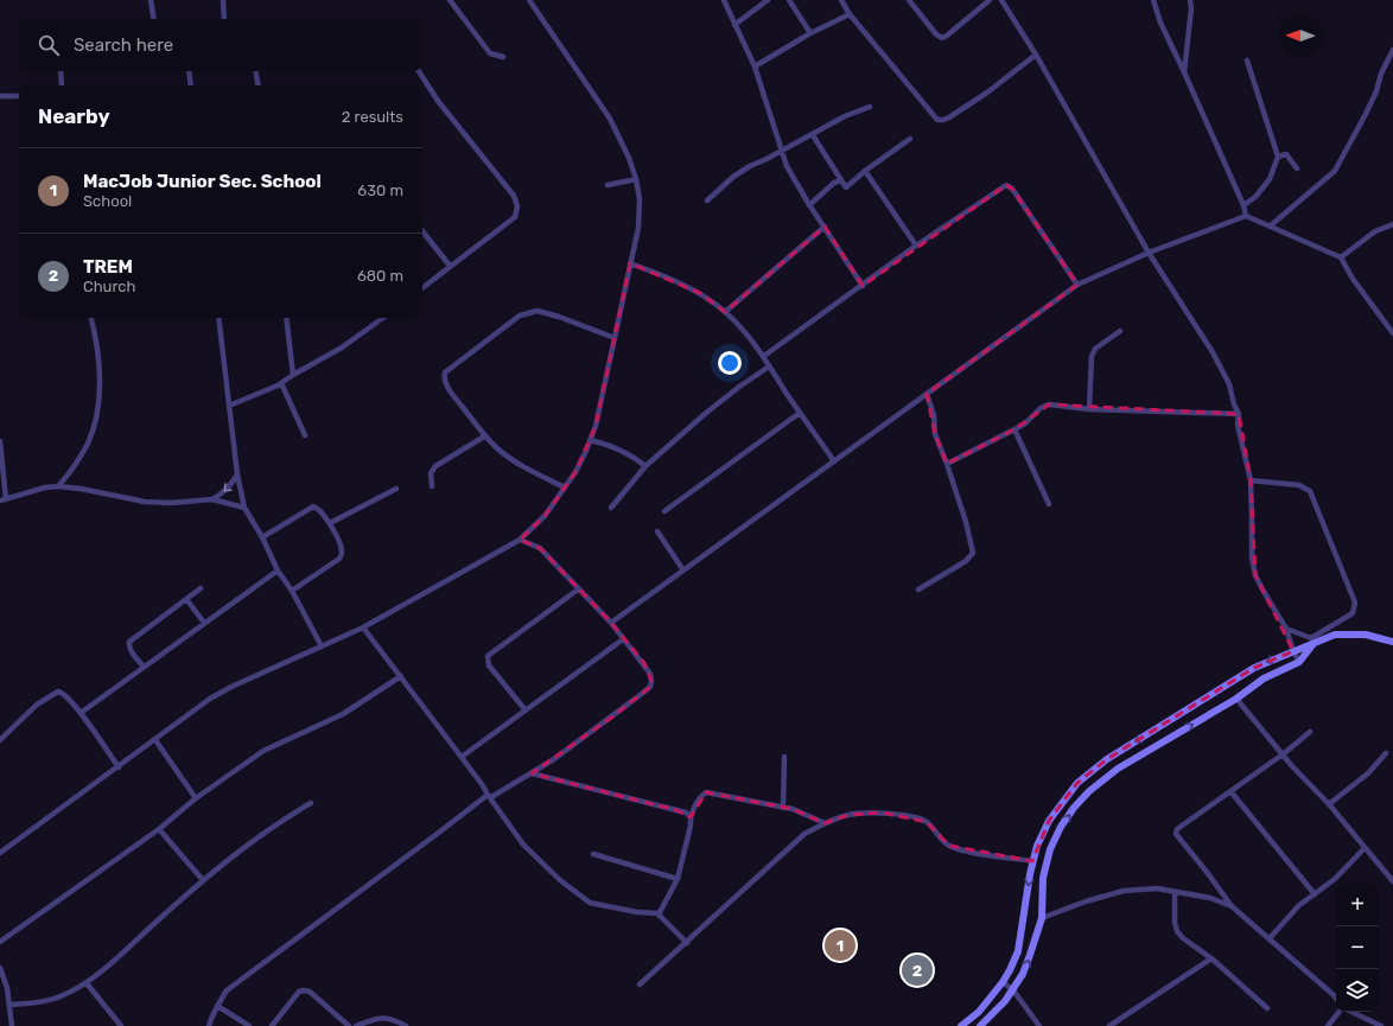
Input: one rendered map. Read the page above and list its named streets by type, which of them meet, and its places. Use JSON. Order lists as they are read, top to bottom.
{
  "north": "left",
  "page": {
    "search": "Search here",
    "heading": ["Nearby", "2 results"],
    "list": [
      {
        "mark": "1",
        "name": "MacJob Junior Sec. School",
        "note": "School",
        "value": "630 m"
      },
      {
        "mark": "2",
        "name": "TREM",
        "note": "Church",
        "value": "680 m"
      }
    ],
    "map_buttons": ["+", "−"],
    "pins": ["1", "2"]
  }
}
